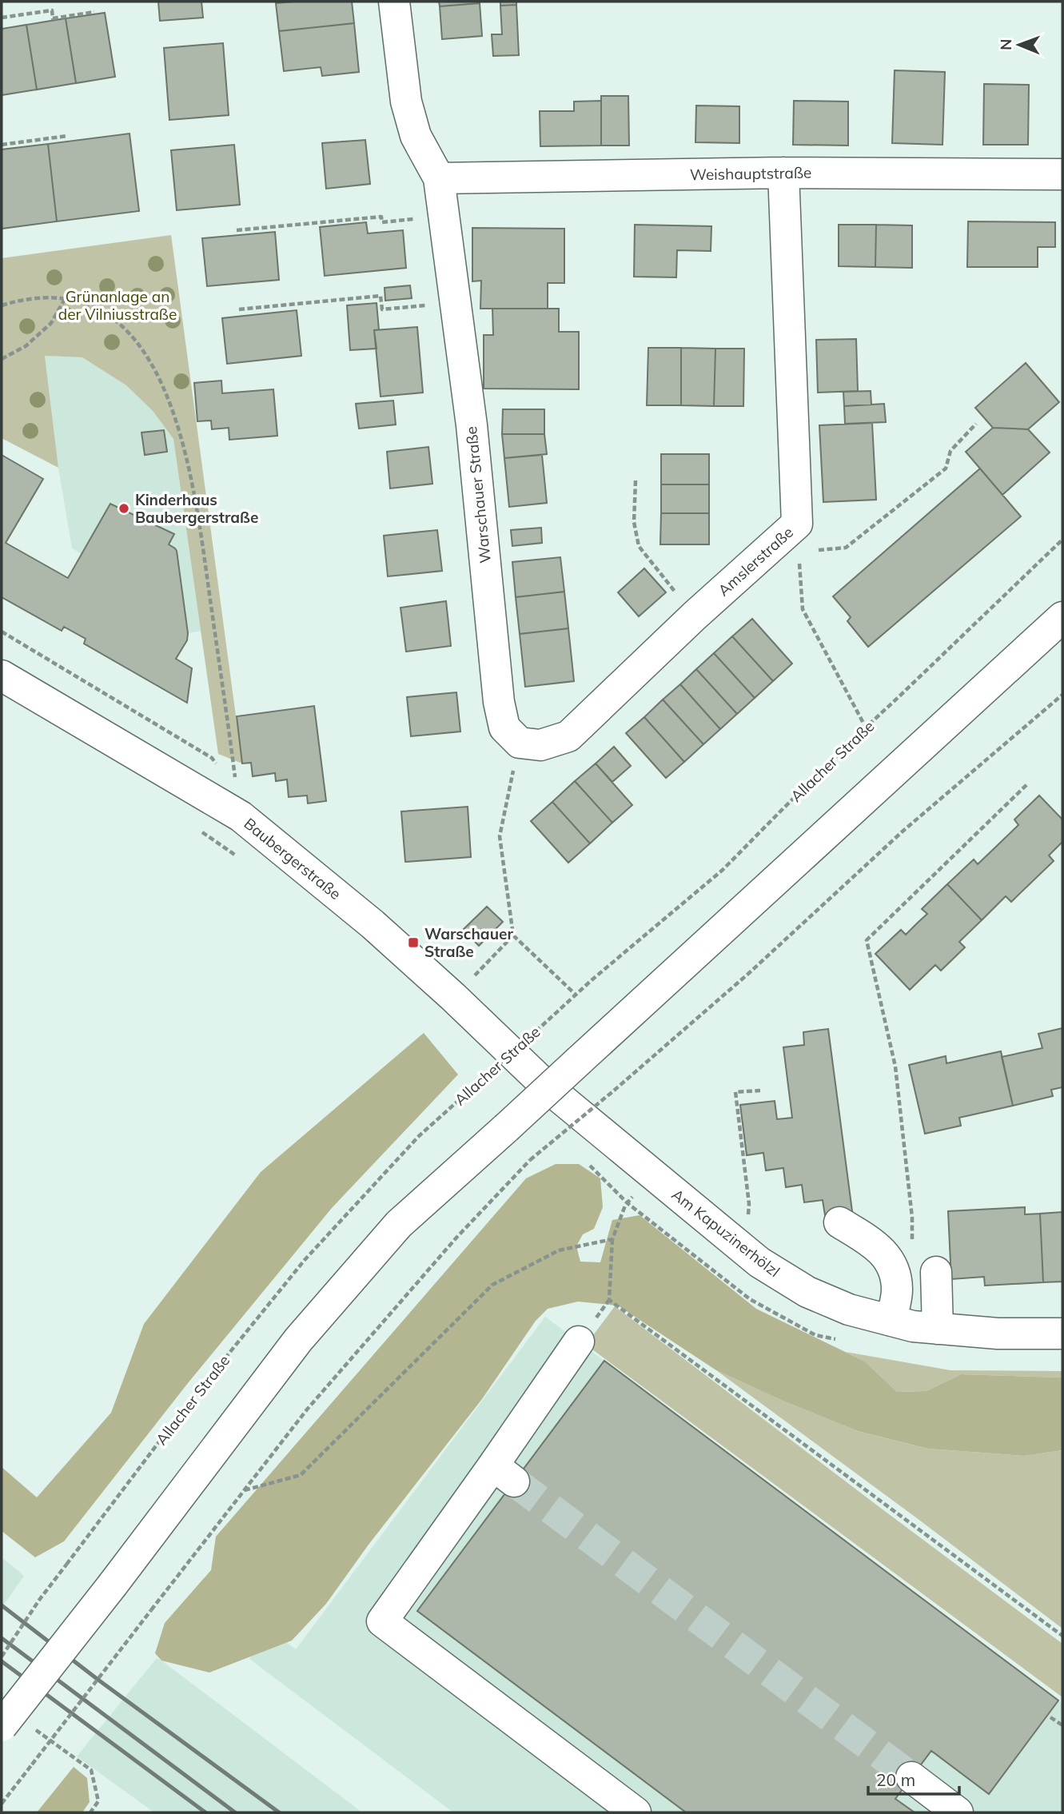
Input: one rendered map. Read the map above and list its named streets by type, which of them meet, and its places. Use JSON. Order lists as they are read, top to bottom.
{
  "streets": {
    "street": [
      "Weishauptstraße",
      "Warschauer Straße",
      "Amslerstraße",
      "Baubergerstraße",
      "Am Kapuzinerhölzl"
    ],
    "path": ["Allacher Straße"]
  },
  "crossings": [
    ["Weishauptstraße", "Warschauer Straße"],
    ["Weishauptstraße", "Amslerstraße"],
    ["Warschauer Straße", "Amslerstraße"],
    ["Baubergerstraße", "Am Kapuzinerhölzl"]
  ],
  "parks": ["Grünanlage an der Vilniusstraße"],
  "places": {
    "other": ["Kinderhaus Baubergerstraße"],
    "transit": ["Warschauer Straße"]
  },
  "scale_bar": "20 m",
  "north": "left"
}
